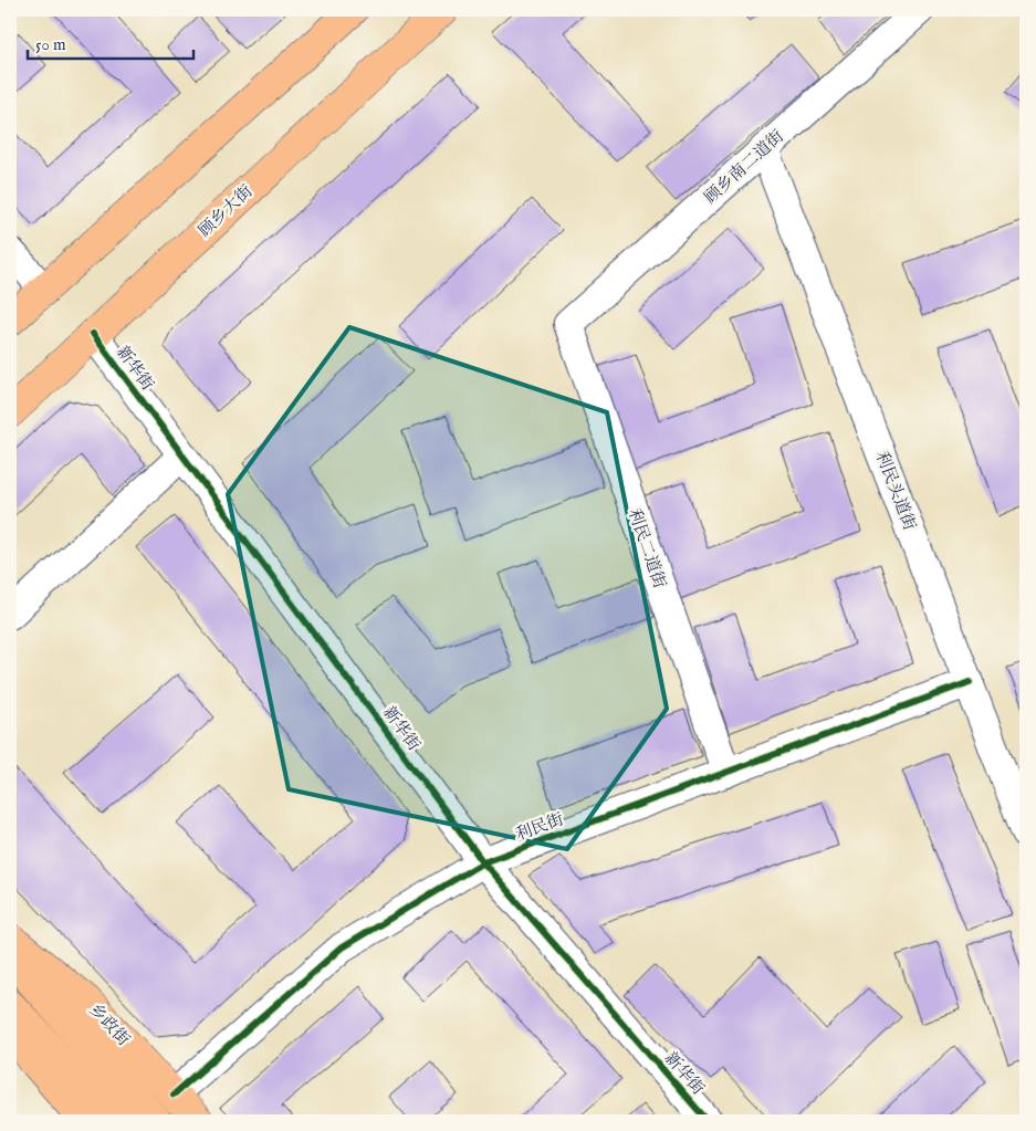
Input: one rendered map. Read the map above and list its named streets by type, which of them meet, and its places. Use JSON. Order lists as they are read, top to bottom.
{
  "streets": {
    "main road": ["顾乡大街", "乡政街"],
    "street": [
      "顾乡南二道街",
      "新华街",
      "利民头道街",
      "利民二道街",
      "利民街"
    ]
  },
  "crossings": [
    ["顾乡南二道街", "利民头道街"],
    ["顾乡南二道街", "利民二道街"],
    ["顾乡大街", "新华街"],
    ["新华街", "利民街"],
    ["利民头道街", "利民街"],
    ["利民二道街", "利民街"],
    ["利民街", "乡政街"]
  ],
  "scale_bar": "50 m"
}
